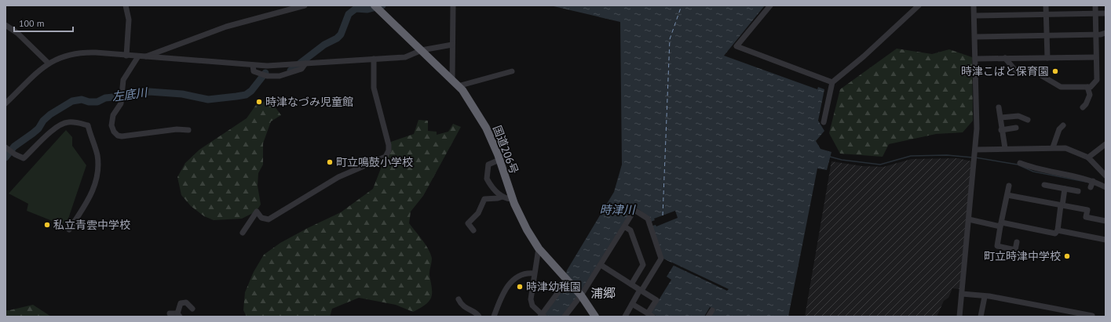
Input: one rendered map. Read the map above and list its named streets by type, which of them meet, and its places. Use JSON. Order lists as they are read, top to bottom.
{
  "streets": {
    "highway": ["国道206号"]
  },
  "districts": ["浦郷"],
  "water": ["左底川", "時津川"],
  "places": [
    "時津こばと保育園",
    "時津なづみ児童館",
    "町立鳴鼓小学校",
    "私立青雲中学校",
    "町立時津中学校",
    "時津幼稚園"
  ],
  "scale_bar": "100 m"
}
